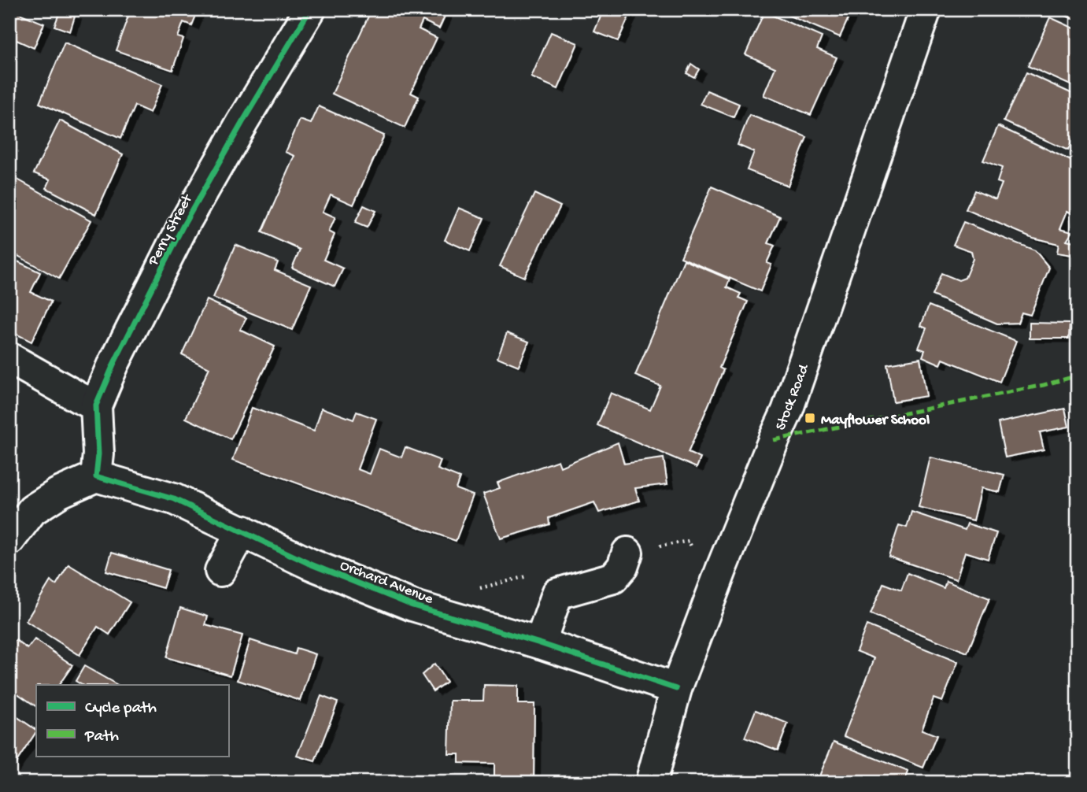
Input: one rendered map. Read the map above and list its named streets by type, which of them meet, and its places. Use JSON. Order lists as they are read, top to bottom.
{
  "streets": {
    "street": ["Perry Street", "Stock Road", "Orchard Avenue"]
  },
  "crossings": [
    ["Perry Street", "Orchard Avenue"],
    ["Stock Road", "Orchard Avenue"]
  ],
  "places": {
    "transit": ["Mayflower School"]
  },
  "legend": ["Cycle path", "Path"]
}
